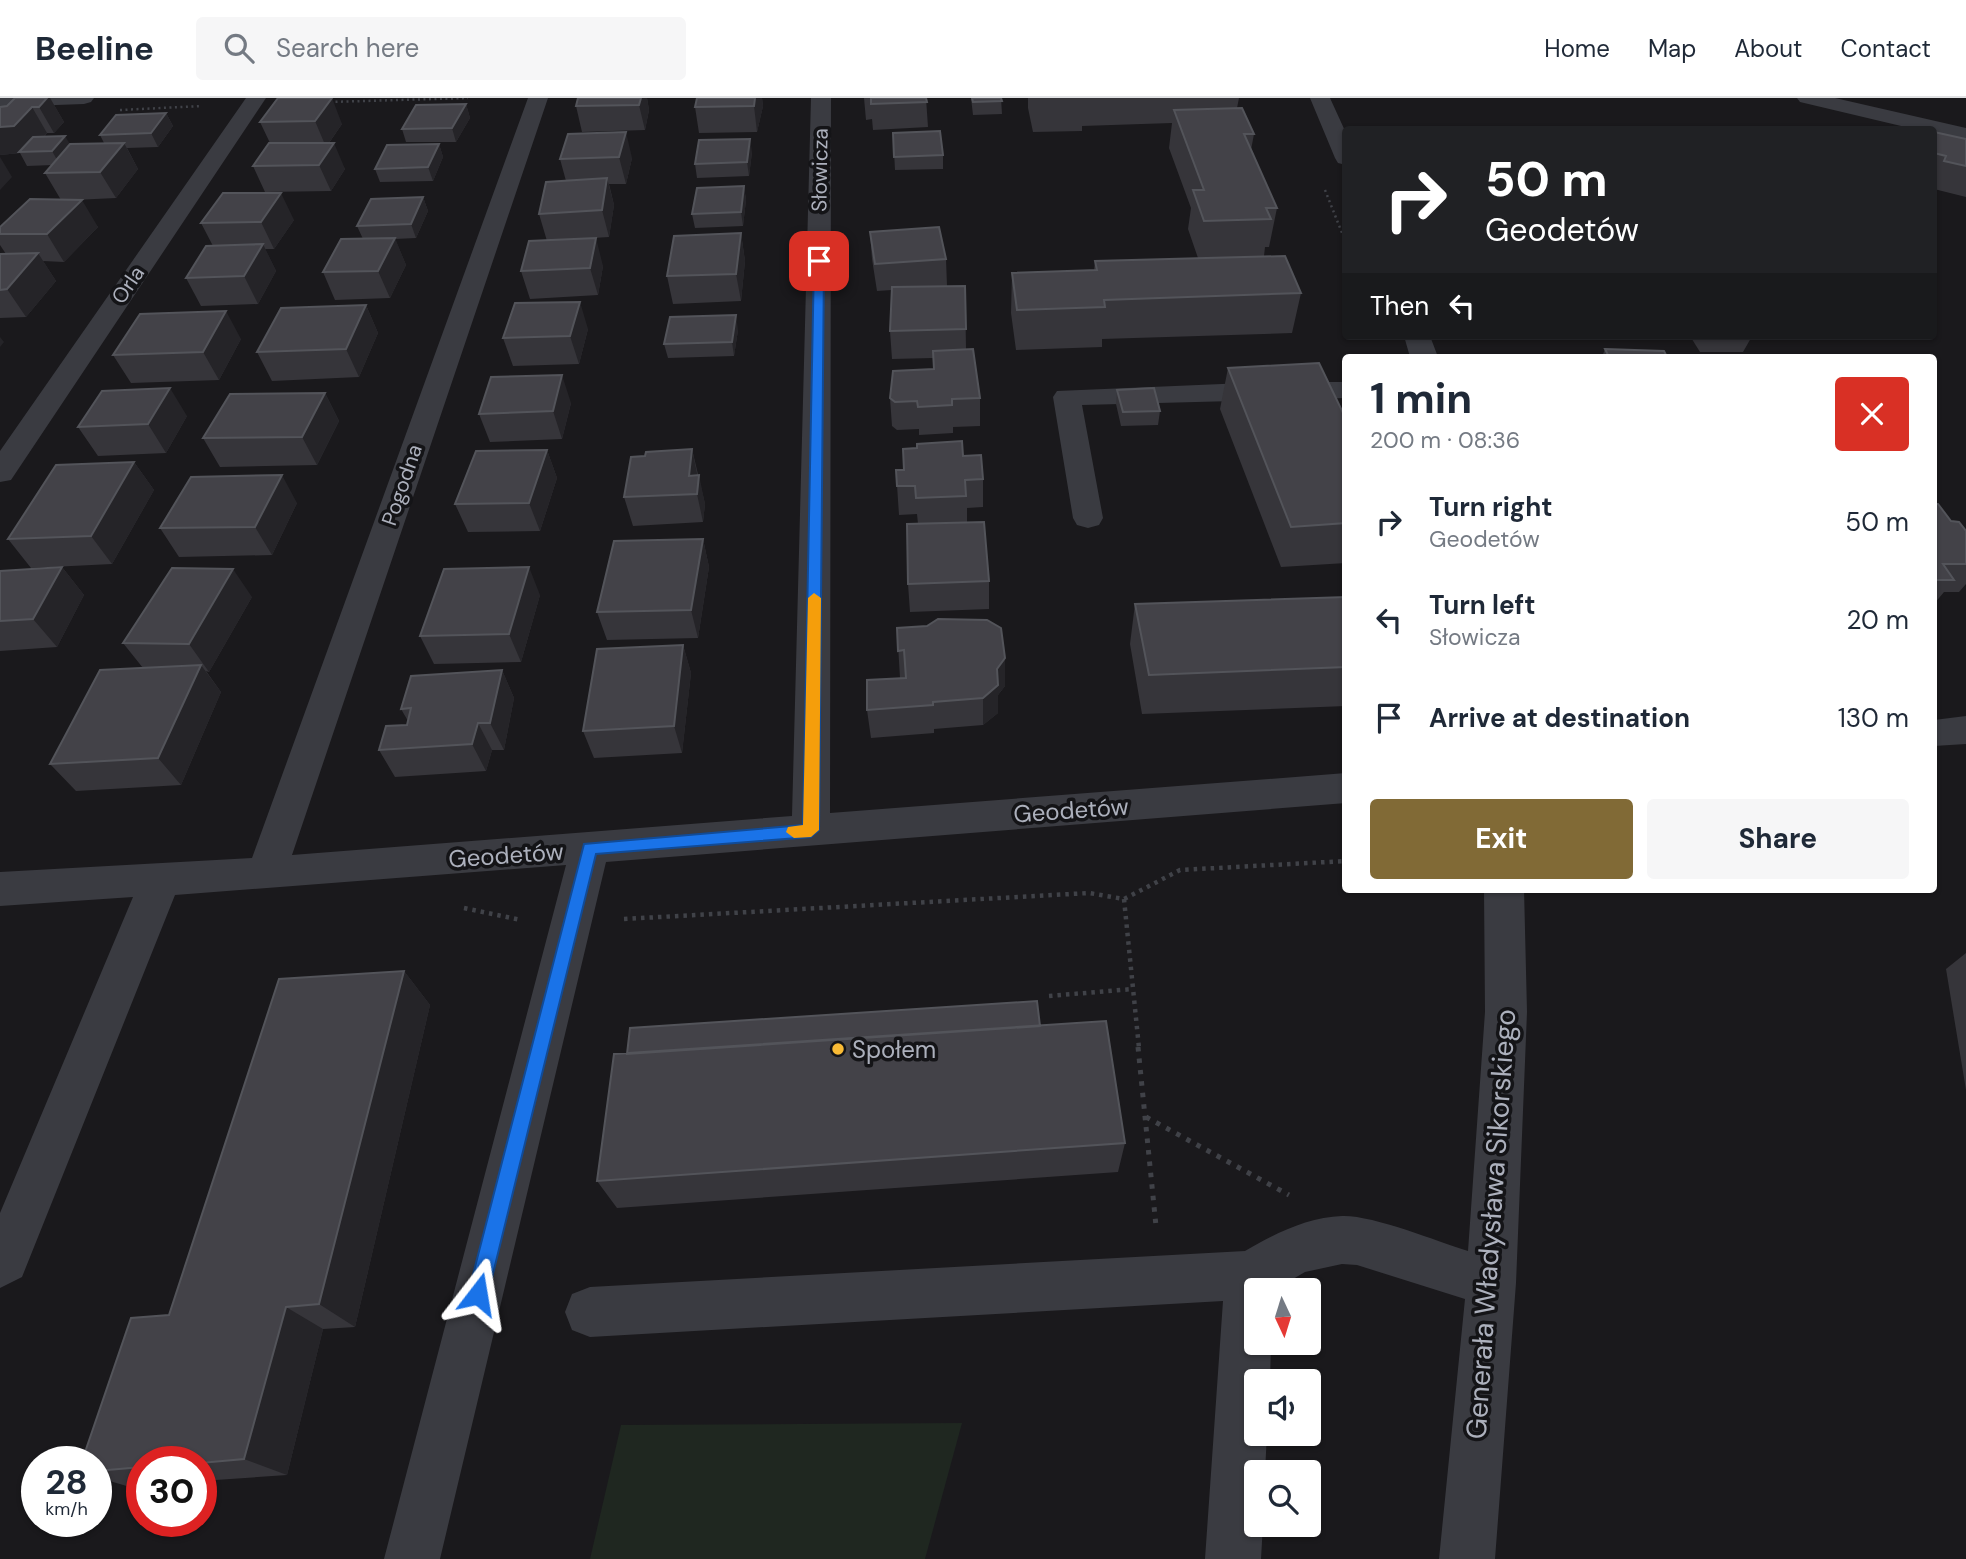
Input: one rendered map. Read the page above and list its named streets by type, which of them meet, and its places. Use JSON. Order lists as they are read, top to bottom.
{
  "streets": {
    "street": [
      "Słowicza",
      "Orla",
      "Pogodna",
      "Geodetów",
      "Generała Władysława Sikorskiego"
    ]
  },
  "crossings": [
    ["Słowicza", "Geodetów"],
    ["Pogodna", "Geodetów"]
  ],
  "places": ["Społem"],
  "north": "bottom",
  "page": {
    "header": "Beeline",
    "search": "Search here",
    "nav": [
      "Home",
      "Map",
      "About",
      "Contact"
    ],
    "turn": ["50 m", "Geodetów"],
    "then": "Then",
    "heading": ["1 min", "200 m · 08:36"],
    "list": [
      {
        "name": "Turn right",
        "note": "Geodetów",
        "value": "50 m"
      },
      {
        "name": "Turn left",
        "note": "Słowicza",
        "value": "20 m"
      },
      {
        "name": "Arrive at destination",
        "value": "130 m"
      }
    ],
    "buttons": ["Exit", "Share"],
    "speed": "28 km/h",
    "limit": "30"
  }
}
